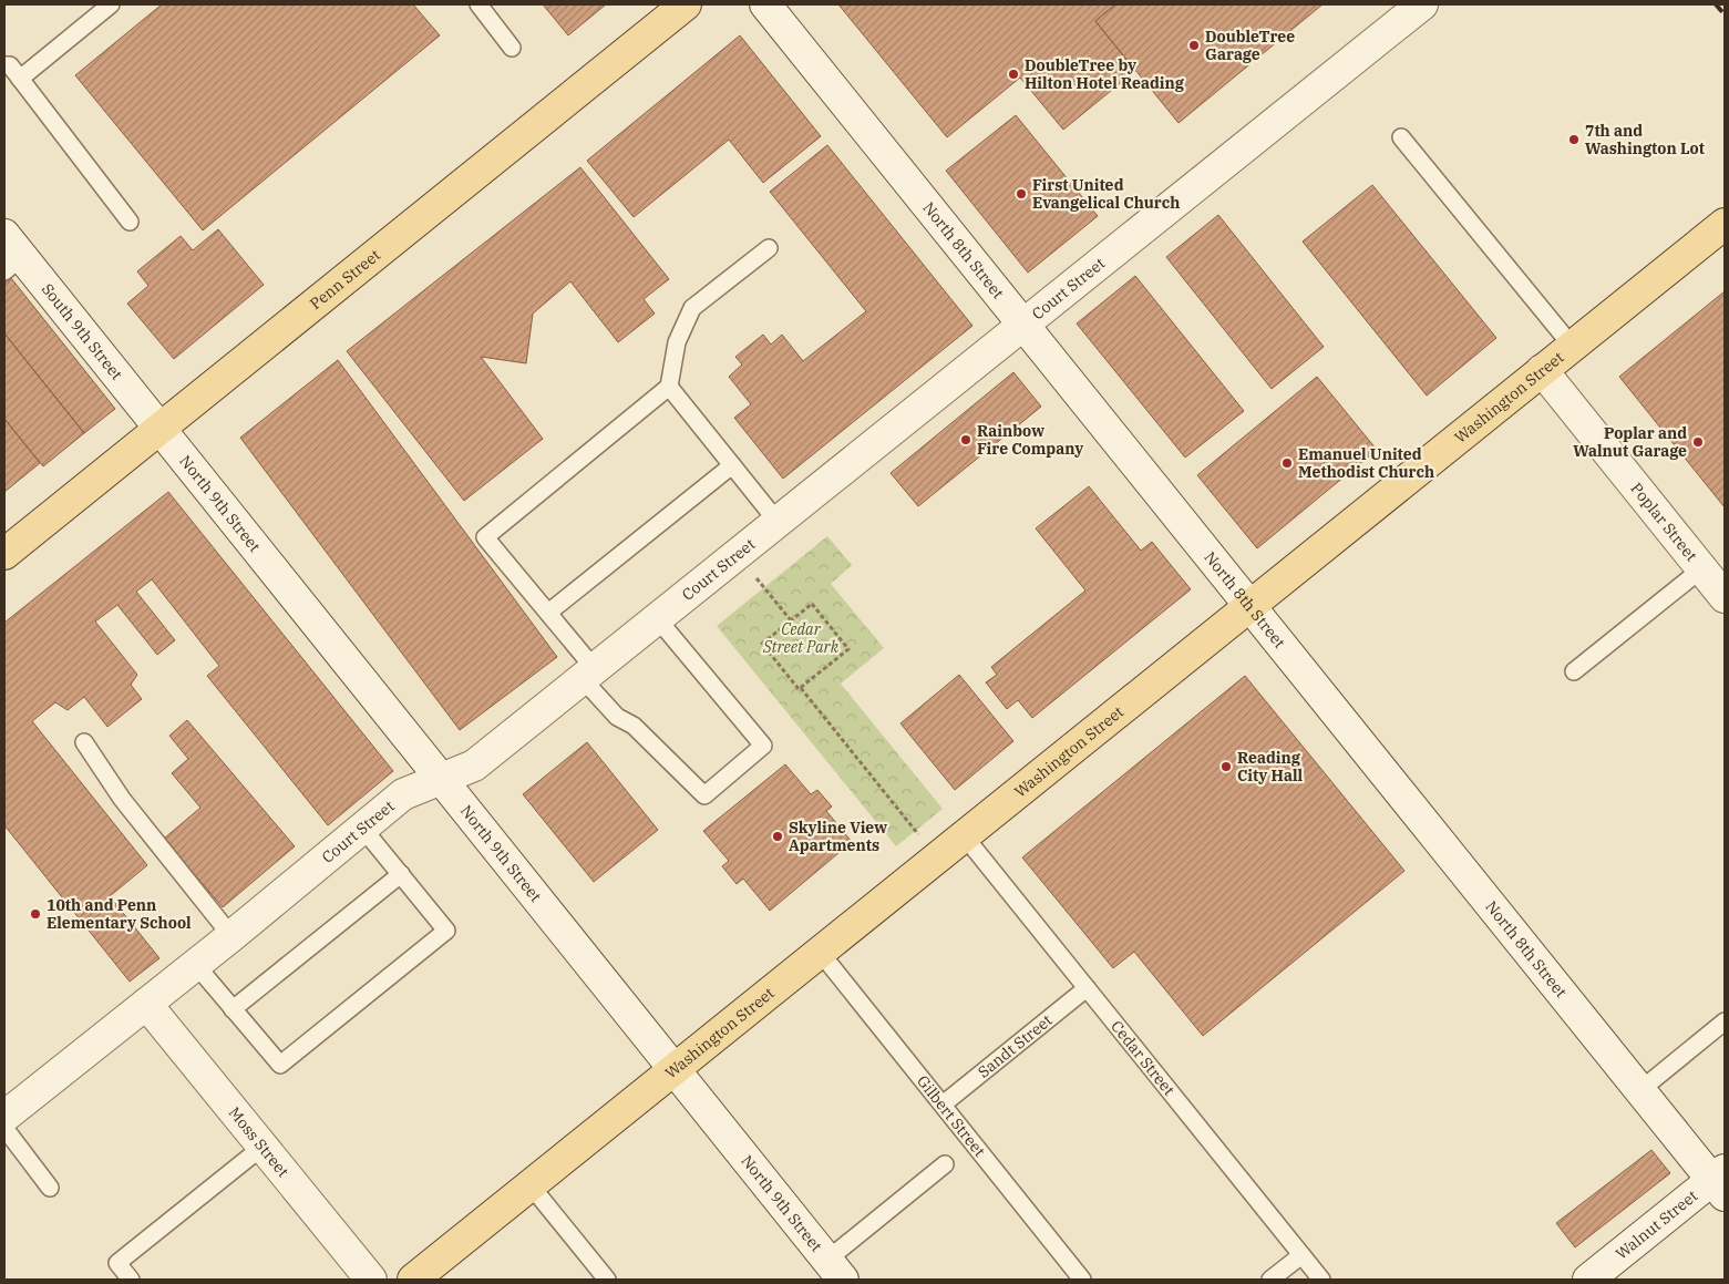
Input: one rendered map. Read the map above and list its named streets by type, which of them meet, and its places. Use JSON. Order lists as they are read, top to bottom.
{
  "streets": {
    "main road": [
      "North 8th Street",
      "Penn Street",
      "Court Street",
      "South 9th Street",
      "Washington Street",
      "North 9th Street",
      "Poplar Street",
      "Moss Street",
      "Walnut Street"
    ],
    "lane": ["Sandt Street", "Cedar Street", "Gilbert Street"]
  },
  "crossings": [
    ["North 8th Street", "Court Street"],
    ["North 8th Street", "Washington Street"],
    ["North 8th Street", "Walnut Street"],
    ["Penn Street", "South 9th Street"],
    ["Penn Street", "North 9th Street"],
    ["Court Street", "North 9th Street"],
    ["Court Street", "Moss Street"],
    ["South 9th Street", "North 9th Street"],
    ["Washington Street", "North 9th Street"],
    ["Washington Street", "Poplar Street"],
    ["Washington Street", "Cedar Street"],
    ["Washington Street", "Gilbert Street"],
    ["Sandt Street", "Cedar Street"],
    ["Sandt Street", "Gilbert Street"]
  ],
  "parks": ["Cedar Street Park"],
  "places": [
    "DoubleTree Garage",
    "DoubleTree by Hilton Hotel Reading",
    "7th and Washington Lot",
    "First United Evangelical Church",
    "Rainbow Fire Company",
    "Poplar and Walnut Garage",
    "Emanuel United Methodist Church",
    "Reading City Hall",
    "Skyline View Apartments",
    "10th and Penn Elementary School"
  ]
}
